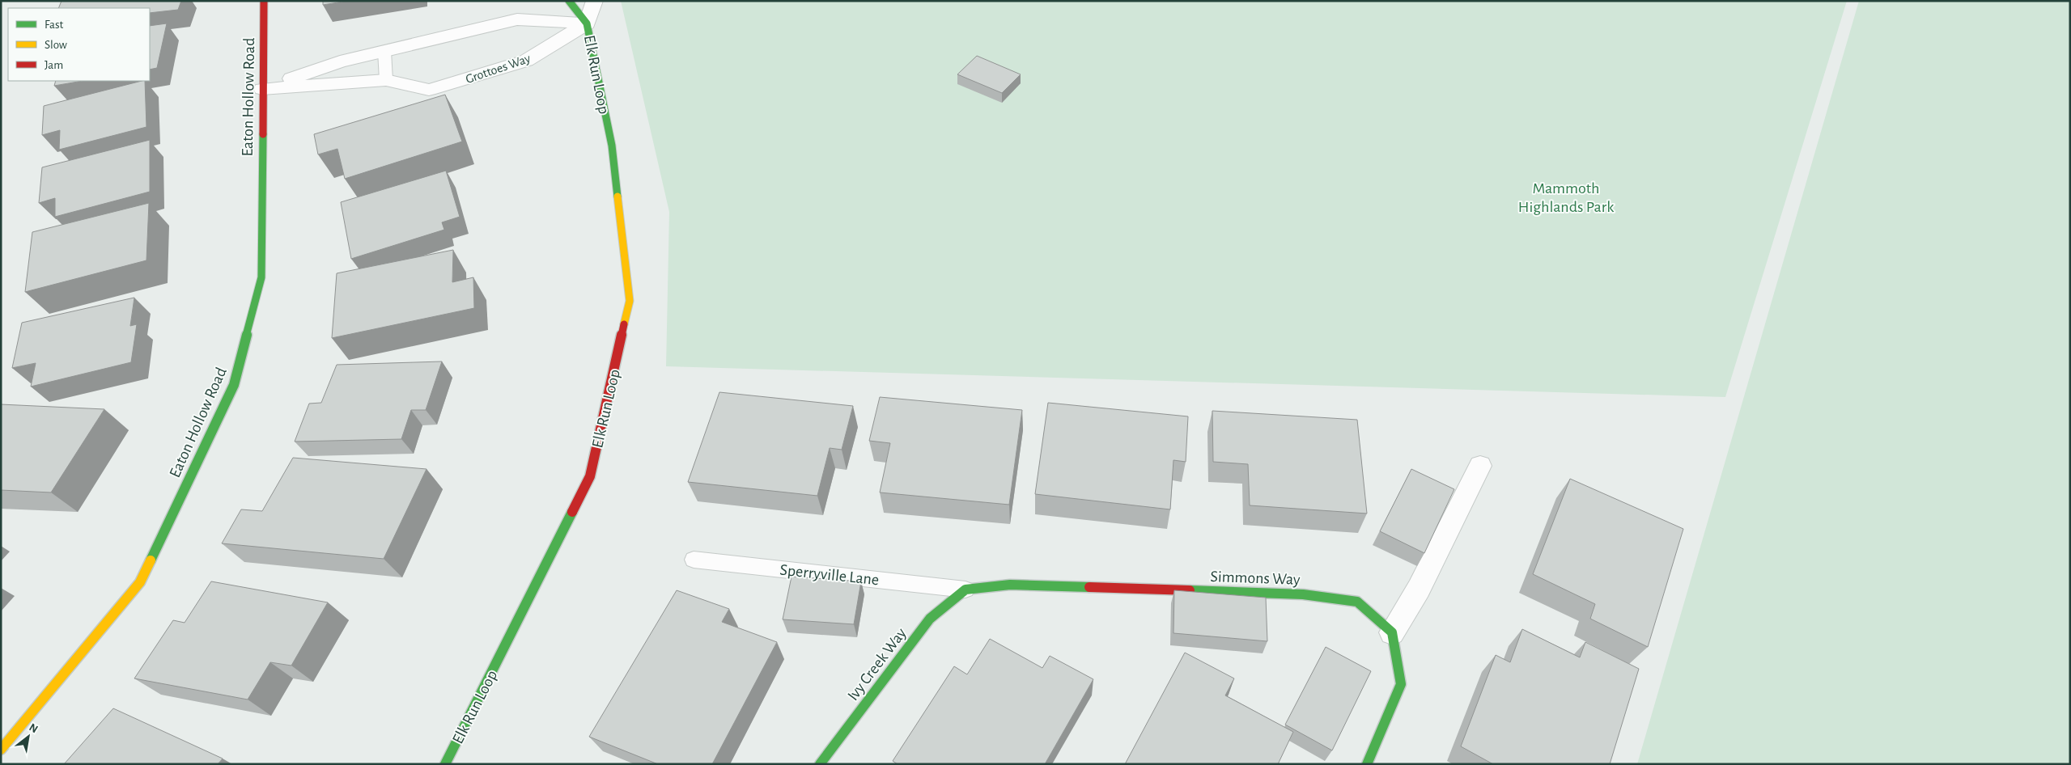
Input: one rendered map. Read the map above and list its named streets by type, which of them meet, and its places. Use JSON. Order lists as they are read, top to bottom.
{
  "streets": {
    "street": [
      "Grottoes Way",
      "Elk Run Loop",
      "Eaton Hollow Road",
      "Simmons Way",
      "Ivy Creek Way"
    ],
    "lane": ["Sperryville Lane"]
  },
  "crossings": [
    ["Grottoes Way", "Elk Run Loop"],
    ["Grottoes Way", "Eaton Hollow Road"],
    ["Sperryville Lane", "Simmons Way"],
    ["Sperryville Lane", "Ivy Creek Way"],
    ["Simmons Way", "Ivy Creek Way"]
  ],
  "parks": ["Mammoth Highlands Park"],
  "legend": ["Fast", "Slow", "Jam"],
  "north": "top right"
}
